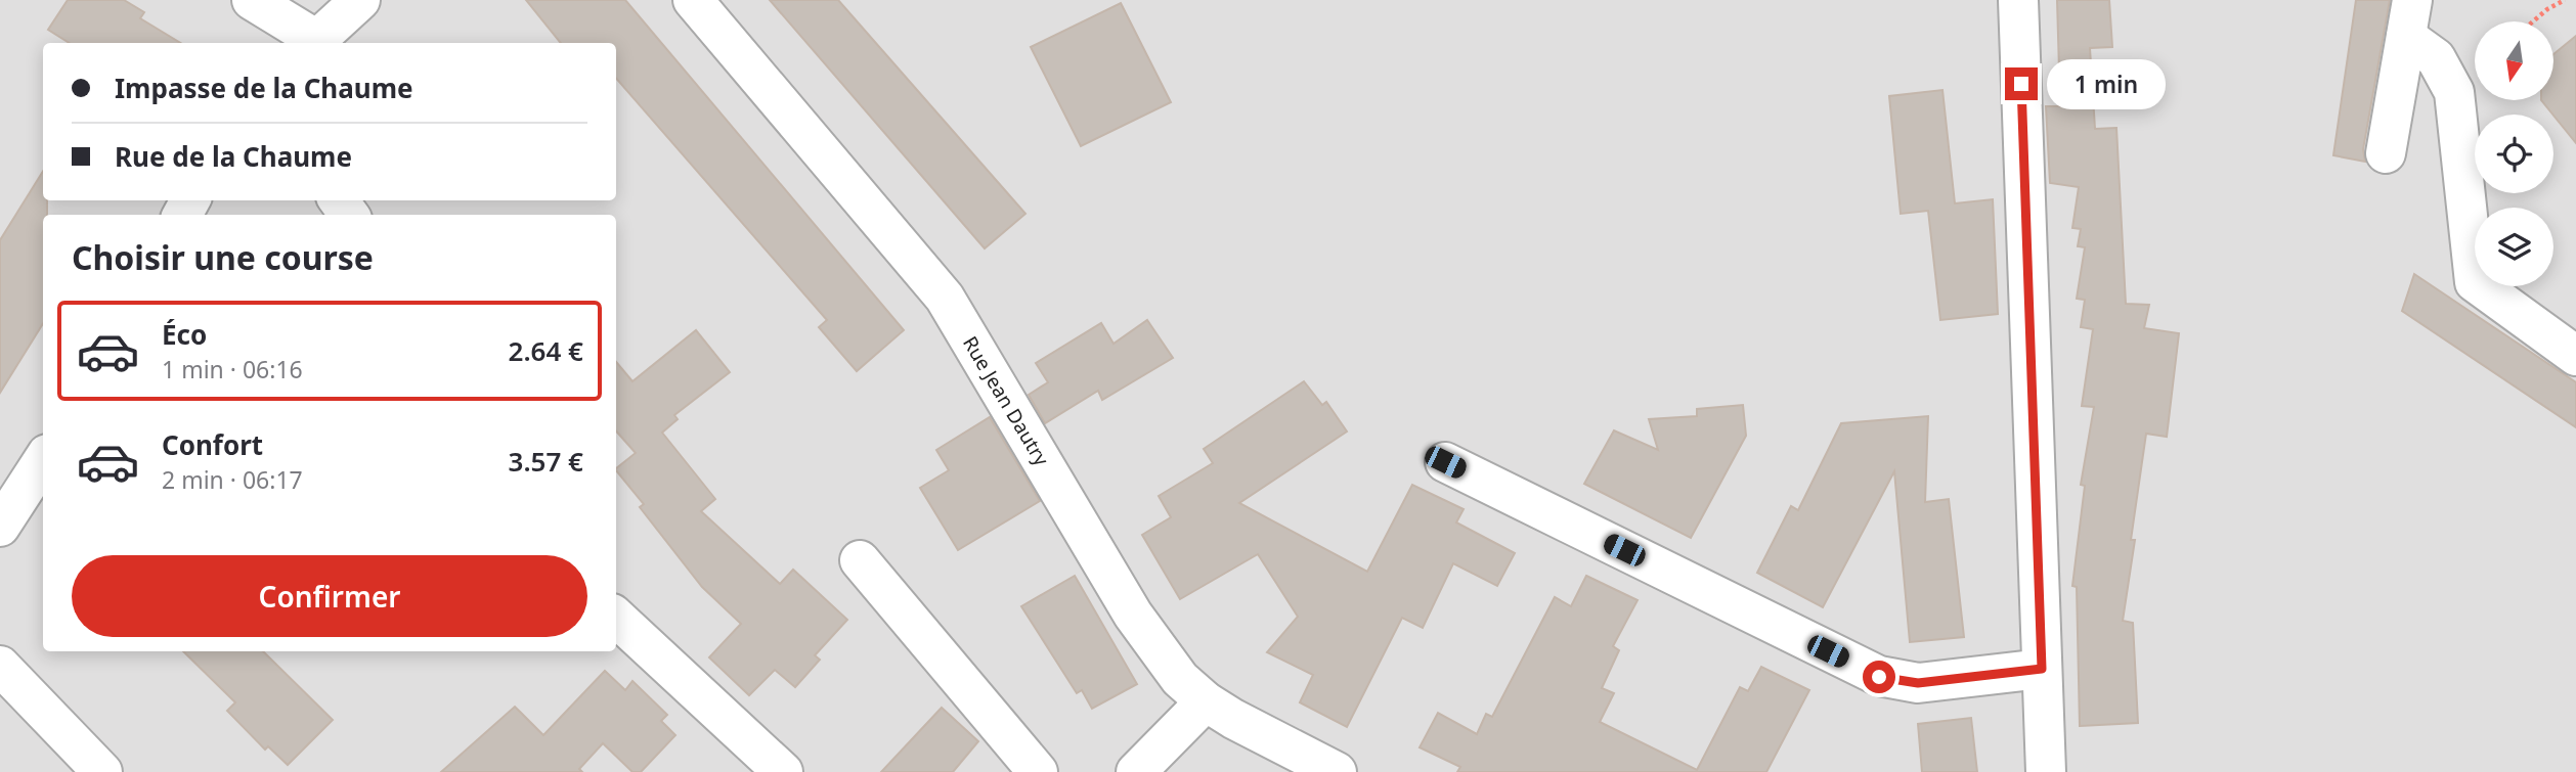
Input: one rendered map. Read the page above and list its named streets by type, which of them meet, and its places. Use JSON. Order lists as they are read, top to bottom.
{
  "streets": {
    "street": ["Rue Jean Dautry"]
  },
  "north": "bottom",
  "page": {
    "banner": ["Impasse de la Chaume", "Rue de la Chaume"],
    "bubble": "1 min",
    "heading": "Choisir une course",
    "list": [
      {
        "name": "Éco",
        "note": "1 min · 06:16",
        "value": "2.64 €"
      },
      {
        "name": "Confort",
        "note": "2 min · 06:17",
        "value": "3.57 €"
      }
    ],
    "buttons": "Confirmer"
  }
}
